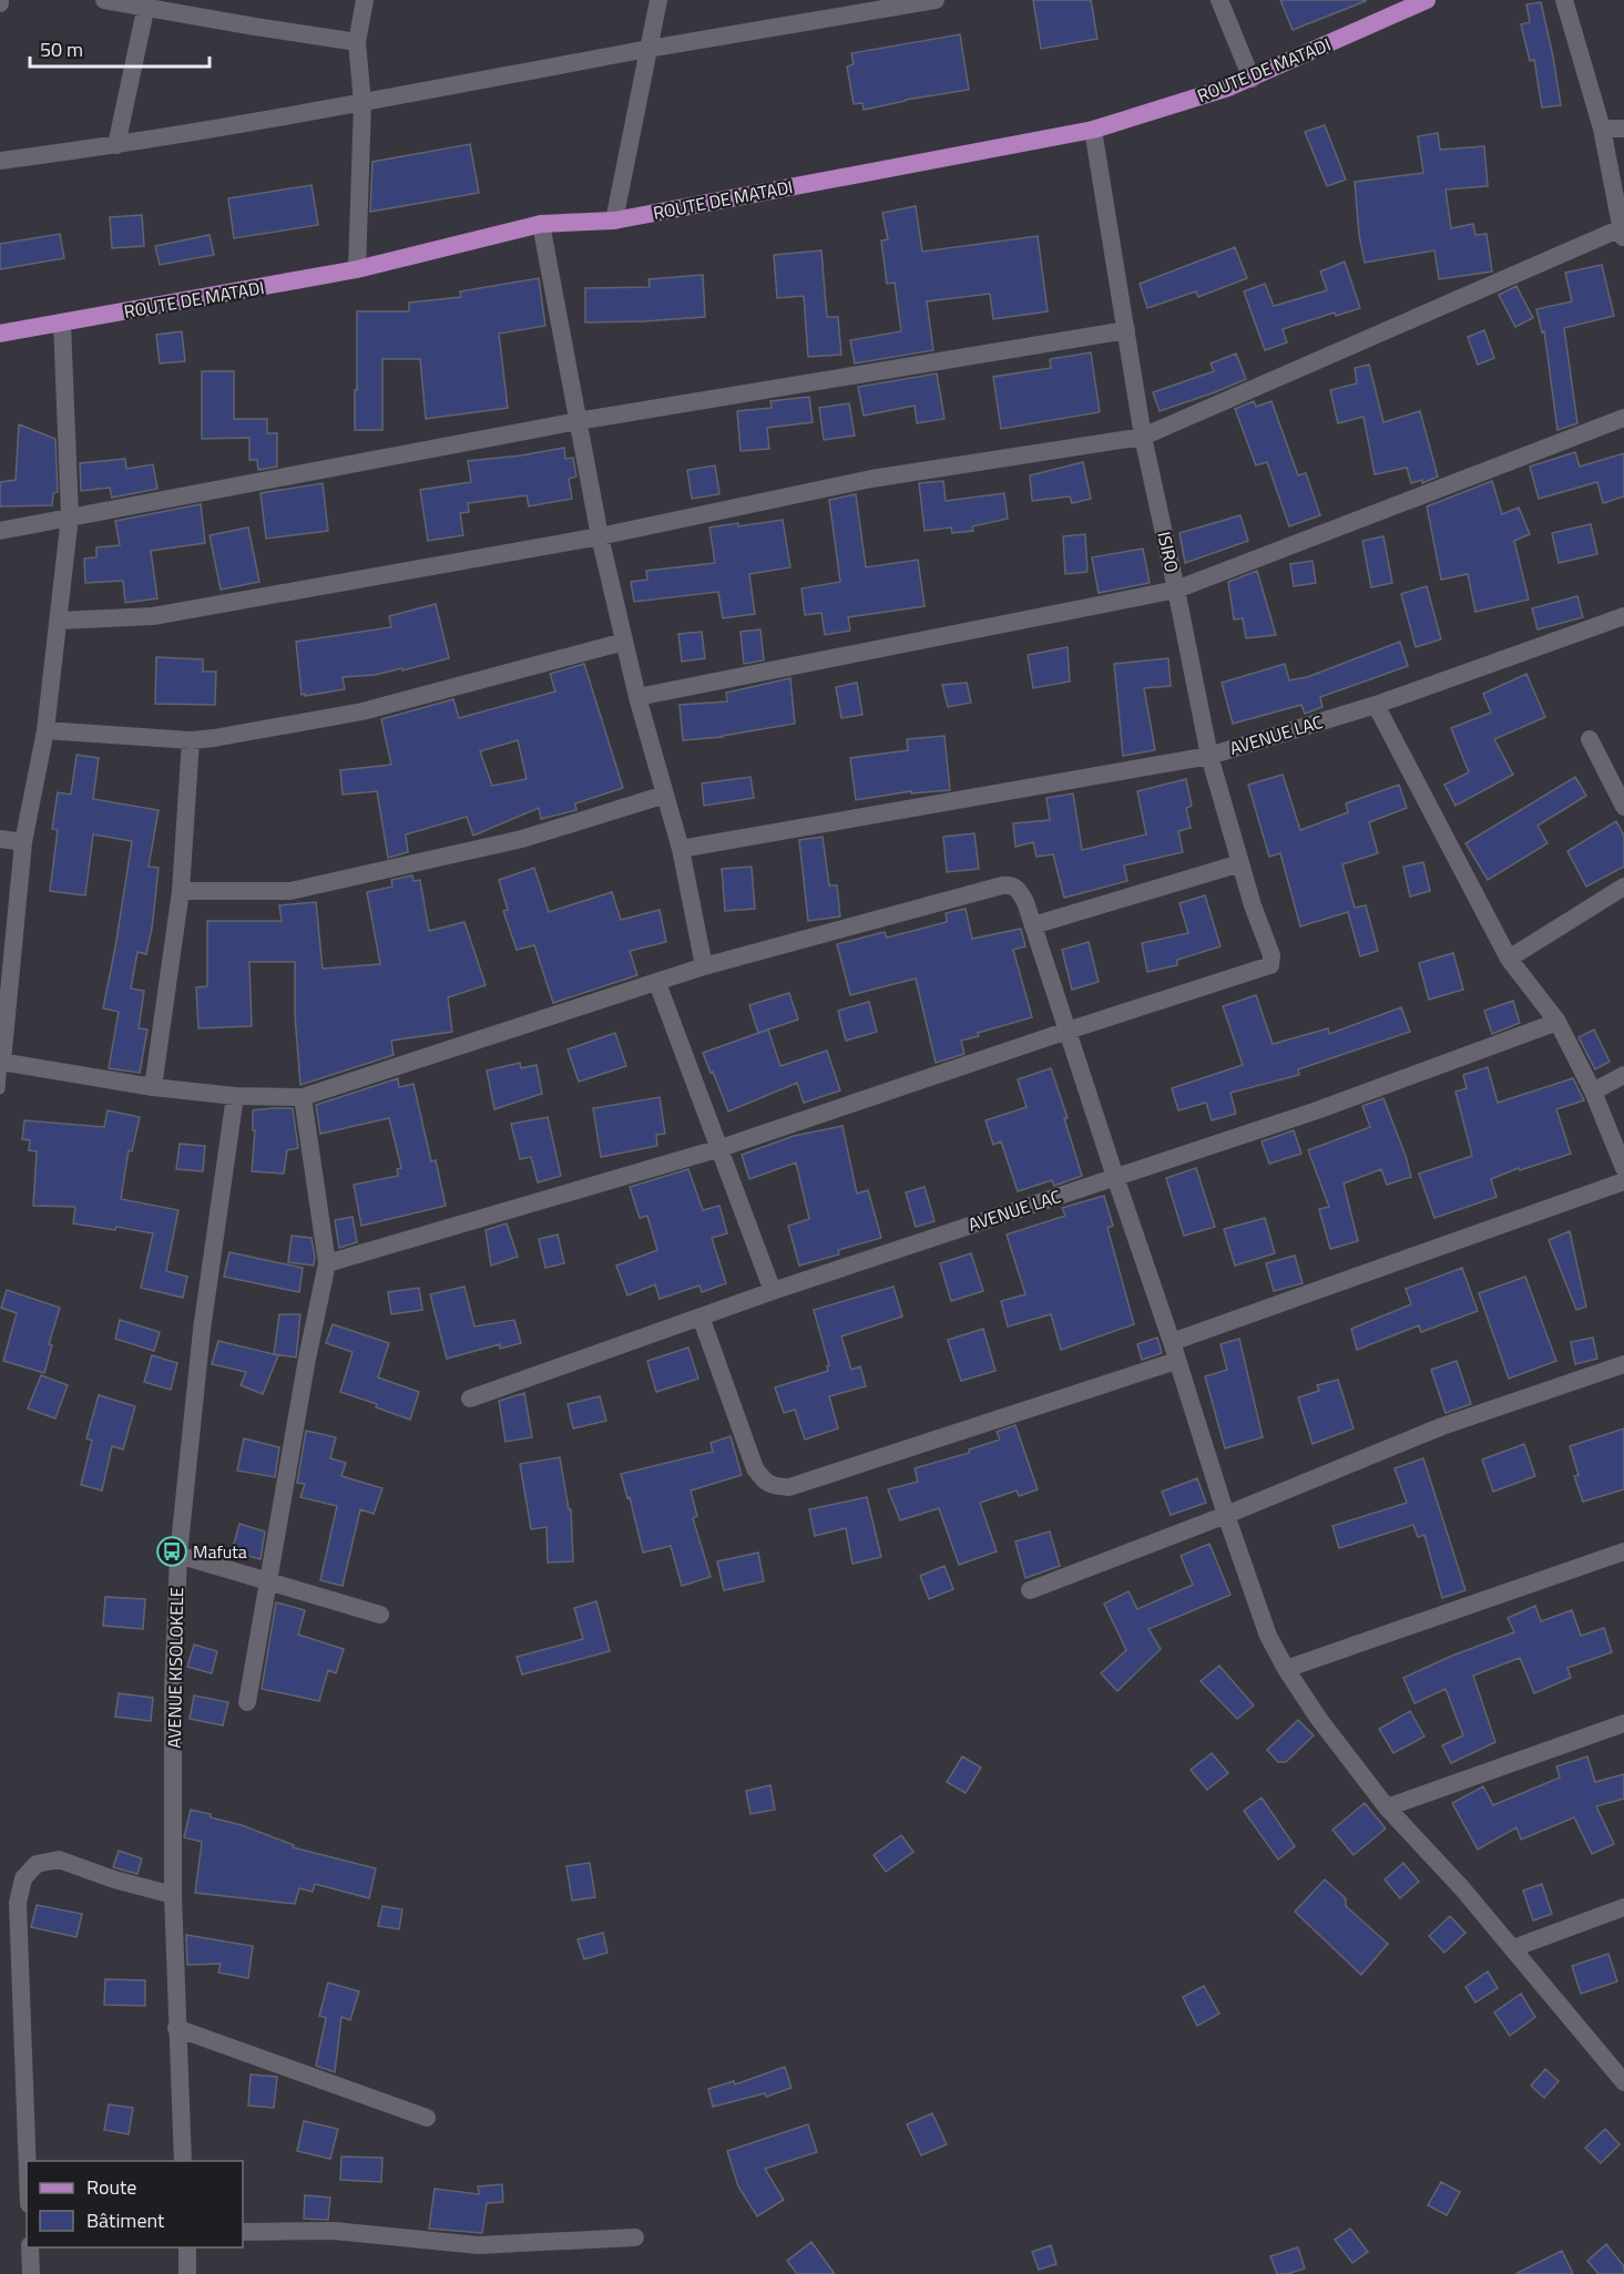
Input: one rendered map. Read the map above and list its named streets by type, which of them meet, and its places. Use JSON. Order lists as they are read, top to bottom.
{
  "streets": {
    "main road": ["ROUTE DE MATADI"],
    "street": ["ISIRO", "AVENUE LAC", "AVENUE KISOLOKELE"]
  },
  "crossings": [
    ["ROUTE DE MATADI", "ISIRO"],
    ["ISIRO", "AVENUE LAC"]
  ],
  "places": {
    "bus stop": ["Mafuta"]
  },
  "legend": ["Route", "Bâtiment"],
  "scale_bar": "50 m"
}
